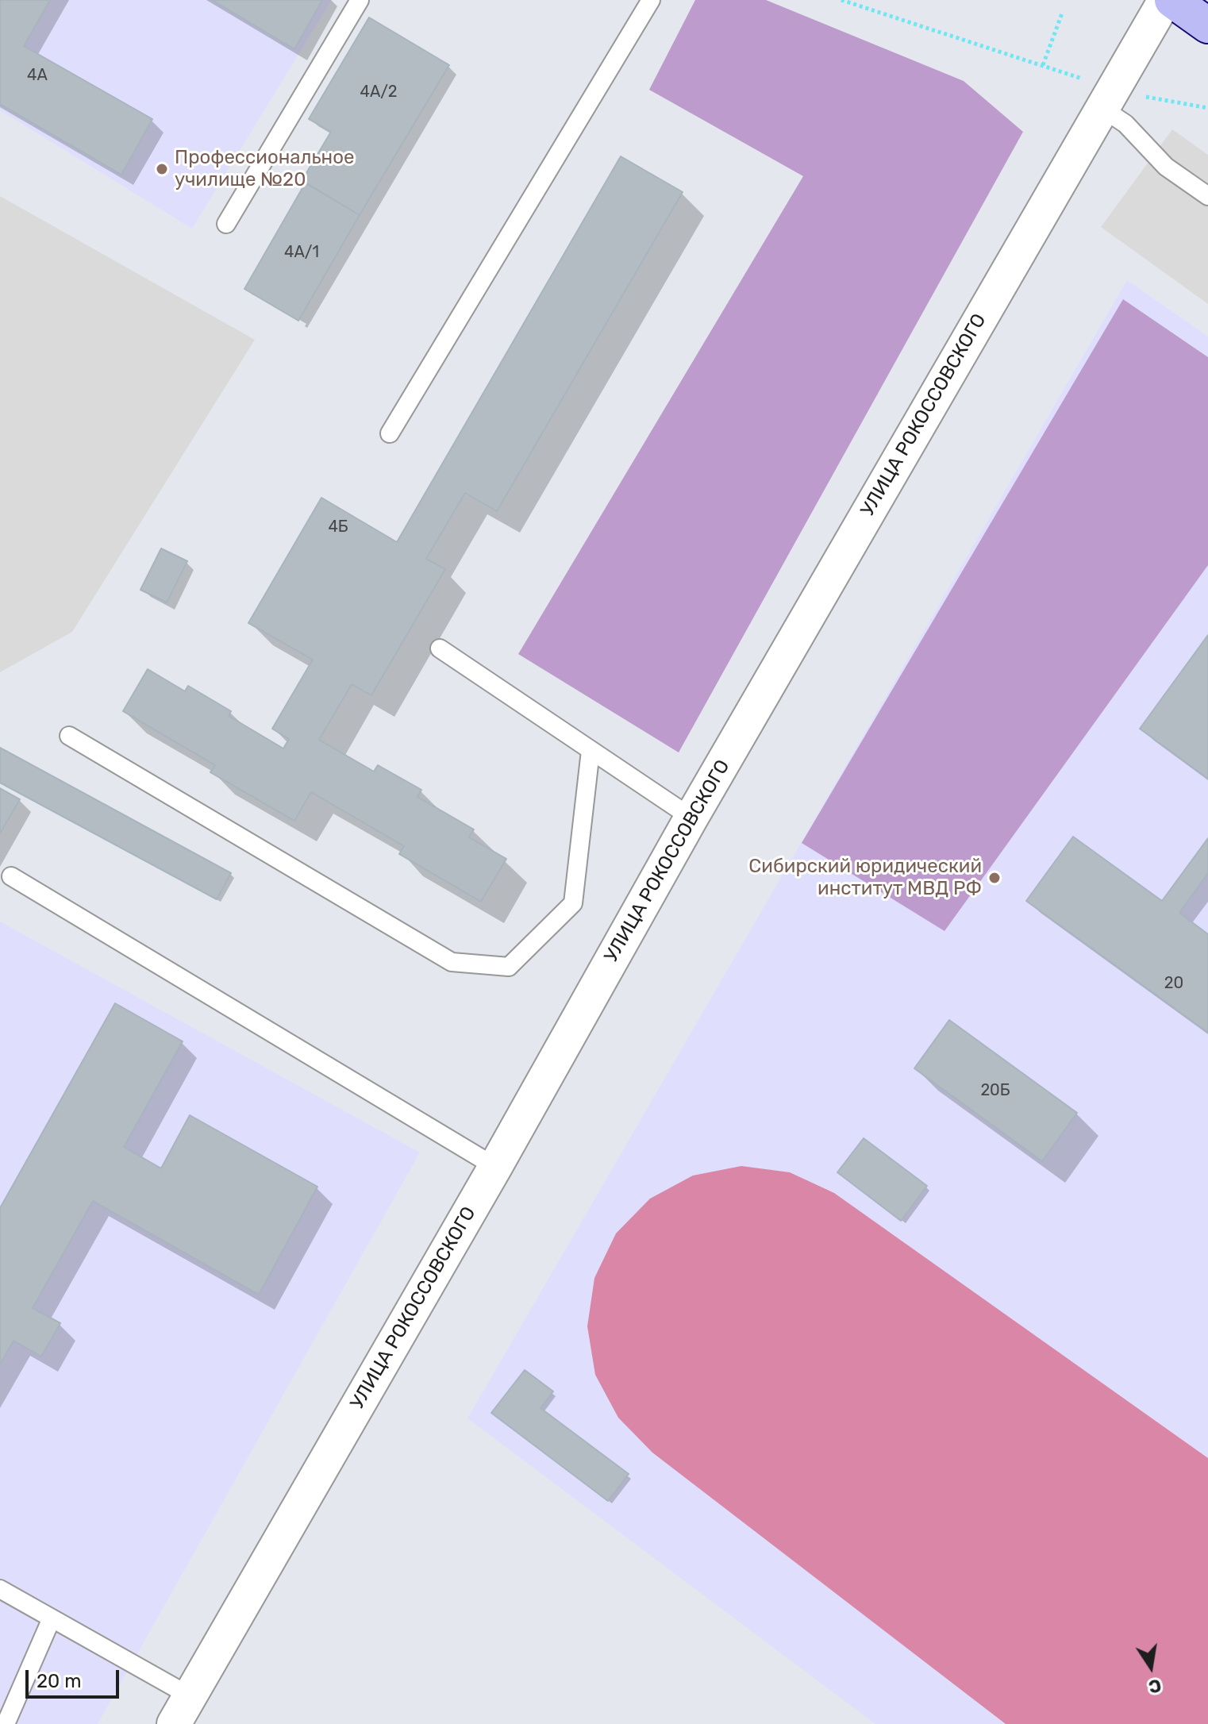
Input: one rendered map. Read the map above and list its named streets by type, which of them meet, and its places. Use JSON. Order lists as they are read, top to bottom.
{
  "streets": {
    "street": ["УЛИЦА РОКОССОВСКОГО"]
  },
  "places": ["Профессиональное училище №20", "Сибирский юридический институт МВД РФ"],
  "house_numbers": [
    "4А",
    "4А/2",
    "4А/1",
    "4Б",
    "20",
    "20Б"
  ],
  "scale_bar": "20 m",
  "north": "bottom"
}
